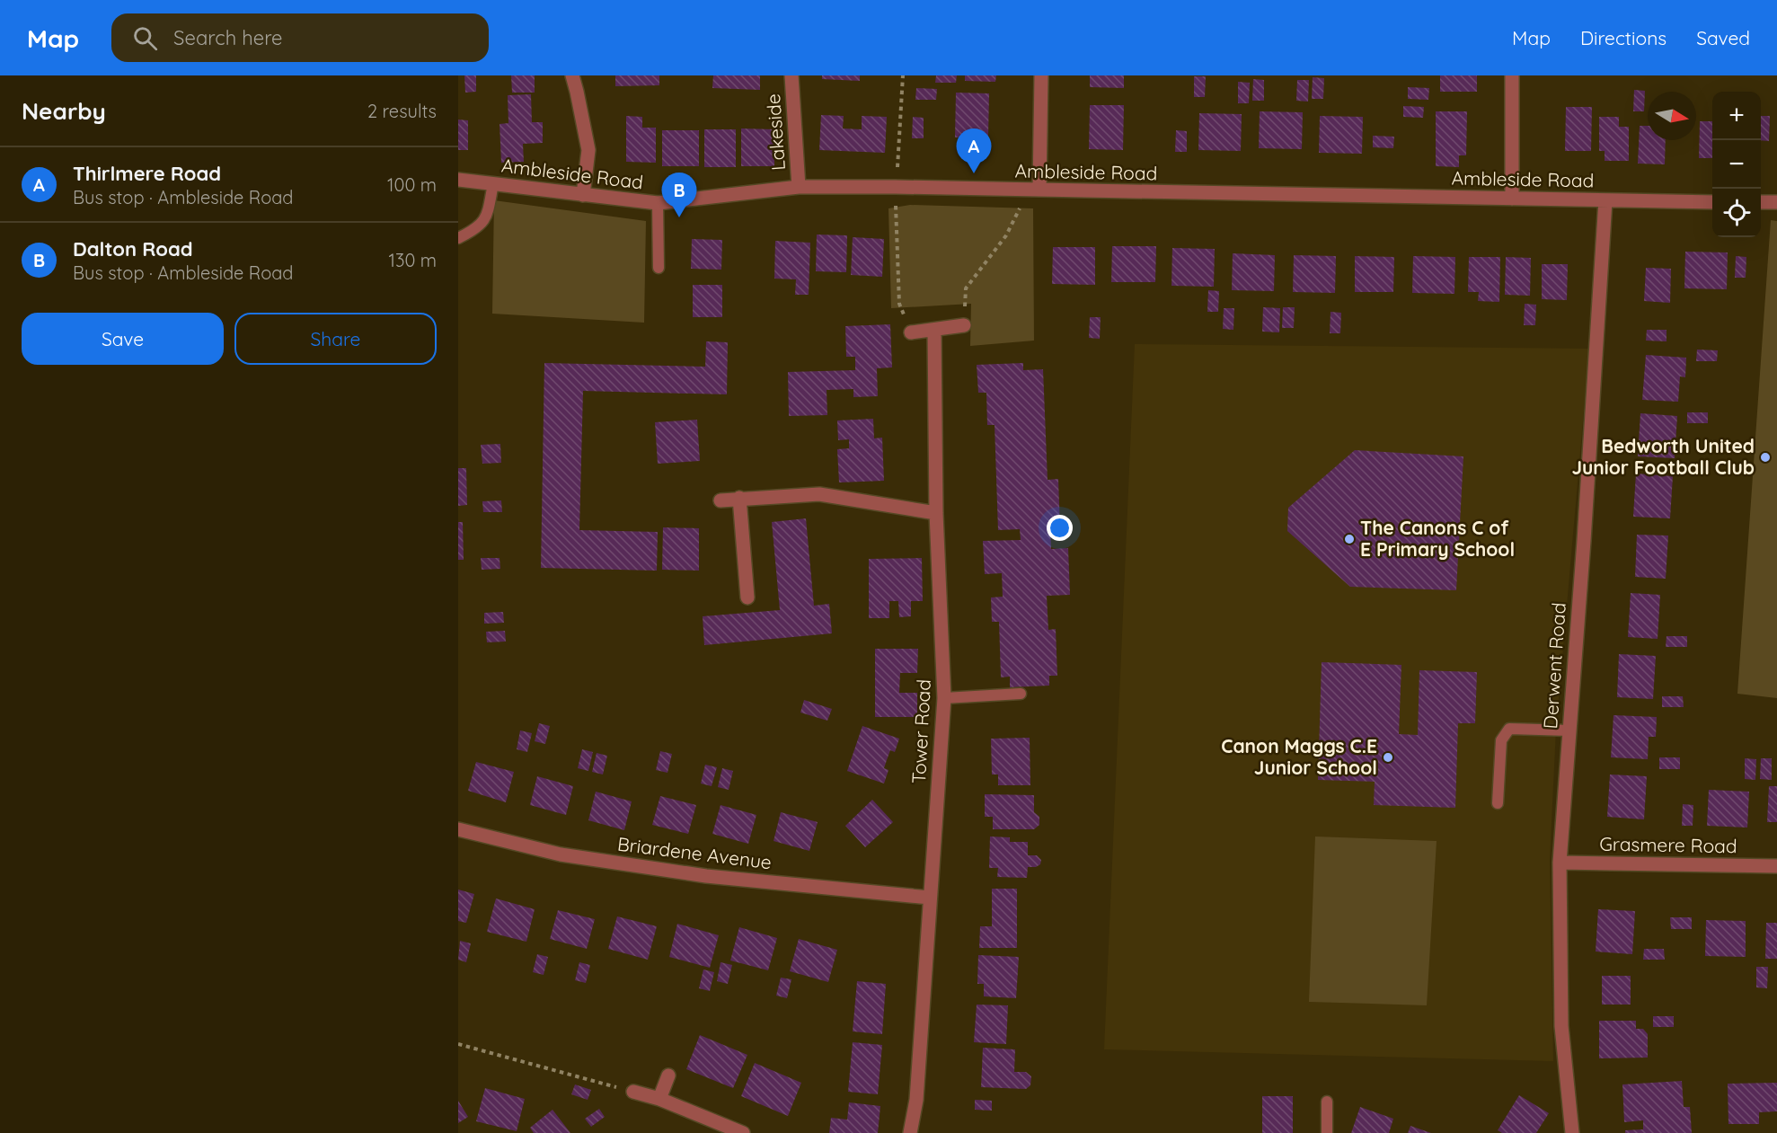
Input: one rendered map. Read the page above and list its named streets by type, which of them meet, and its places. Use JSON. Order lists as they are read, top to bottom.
{
  "streets": {
    "street": [
      "Lakeside",
      "Ambleside Road",
      "Derwent Road",
      "Tower Road",
      "Grasmere Road",
      "Briardene Avenue"
    ]
  },
  "crossings": [
    ["Lakeside", "Ambleside Road"],
    ["Ambleside Road", "Derwent Road"],
    ["Derwent Road", "Grasmere Road"],
    ["Tower Road", "Briardene Avenue"]
  ],
  "places": ["Bedworth United Junior Football Club", "The Canons C of E Primary School", "Canon Maggs C.E Junior School"],
  "north": "right",
  "page": {
    "header": "Map",
    "search": "Search here",
    "nav": ["Map", "Directions", "Saved"],
    "heading": ["Nearby", "2 results"],
    "map_buttons": ["+", "−"],
    "pins": ["A", "B"],
    "list": [
      {
        "mark": "A",
        "name": "Thirlmere Road",
        "note": "Bus stop · Ambleside Road",
        "value": "100 m"
      },
      {
        "mark": "B",
        "name": "Dalton Road",
        "note": "Bus stop · Ambleside Road",
        "value": "130 m"
      }
    ],
    "buttons": ["Save", "Share"]
  }
}
